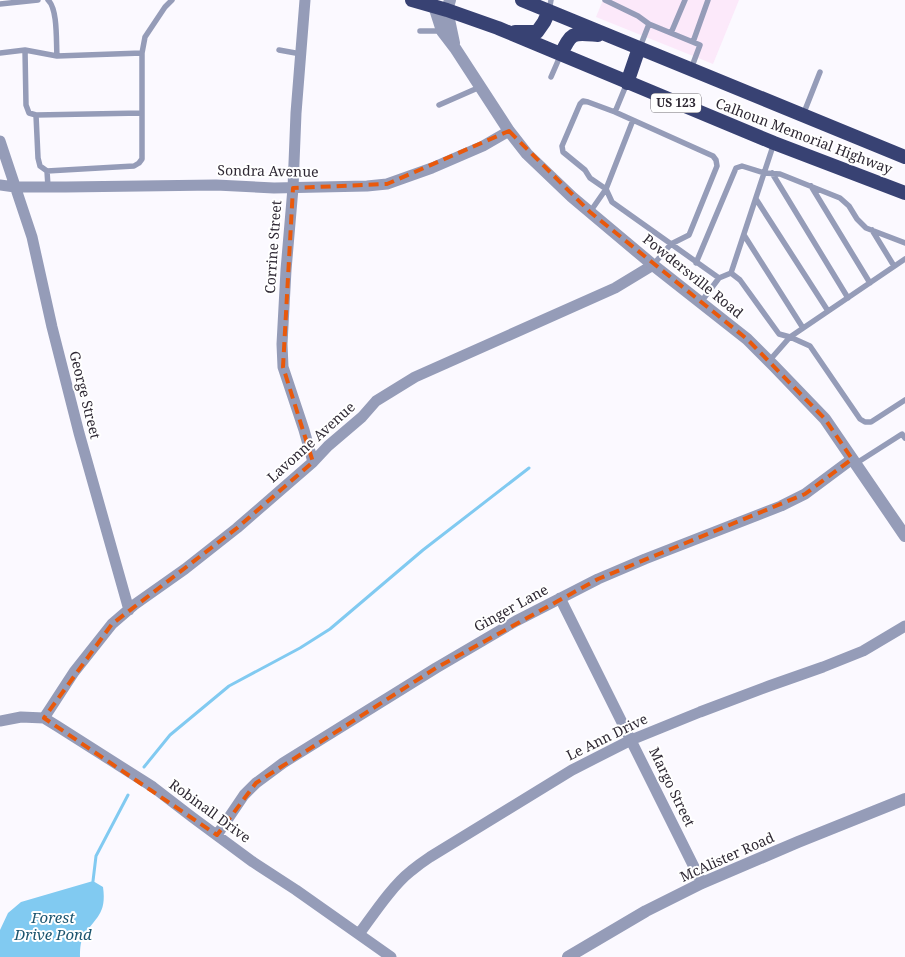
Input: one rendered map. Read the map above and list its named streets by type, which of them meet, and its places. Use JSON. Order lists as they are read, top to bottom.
{
  "streets": {
    "highway": ["US 123", "Calhoun Memorial Highway"],
    "street": [
      "Sondra Avenue",
      "Corrine Street",
      "Powdersville Road",
      "George Street",
      "Lavonne Avenue",
      "Ginger Lane",
      "Le Ann Drive",
      "Margo Street",
      "Robinall Drive",
      "McAlister Road"
    ]
  },
  "crossings": [
    ["Calhoun Memorial Highway", "Powdersville Road"],
    ["Sondra Avenue", "Corrine Street"],
    ["Sondra Avenue", "Powdersville Road"],
    ["Sondra Avenue", "George Street"],
    ["Corrine Street", "Lavonne Avenue"],
    ["Powdersville Road", "Lavonne Avenue"],
    ["Powdersville Road", "Ginger Lane"],
    ["George Street", "Lavonne Avenue"],
    ["Lavonne Avenue", "Robinall Drive"],
    ["Ginger Lane", "Margo Street"],
    ["Ginger Lane", "Robinall Drive"],
    ["Le Ann Drive", "Margo Street"],
    ["Le Ann Drive", "Robinall Drive"],
    ["Margo Street", "McAlister Road"]
  ],
  "water": ["Forest Drive Pond"]
}
